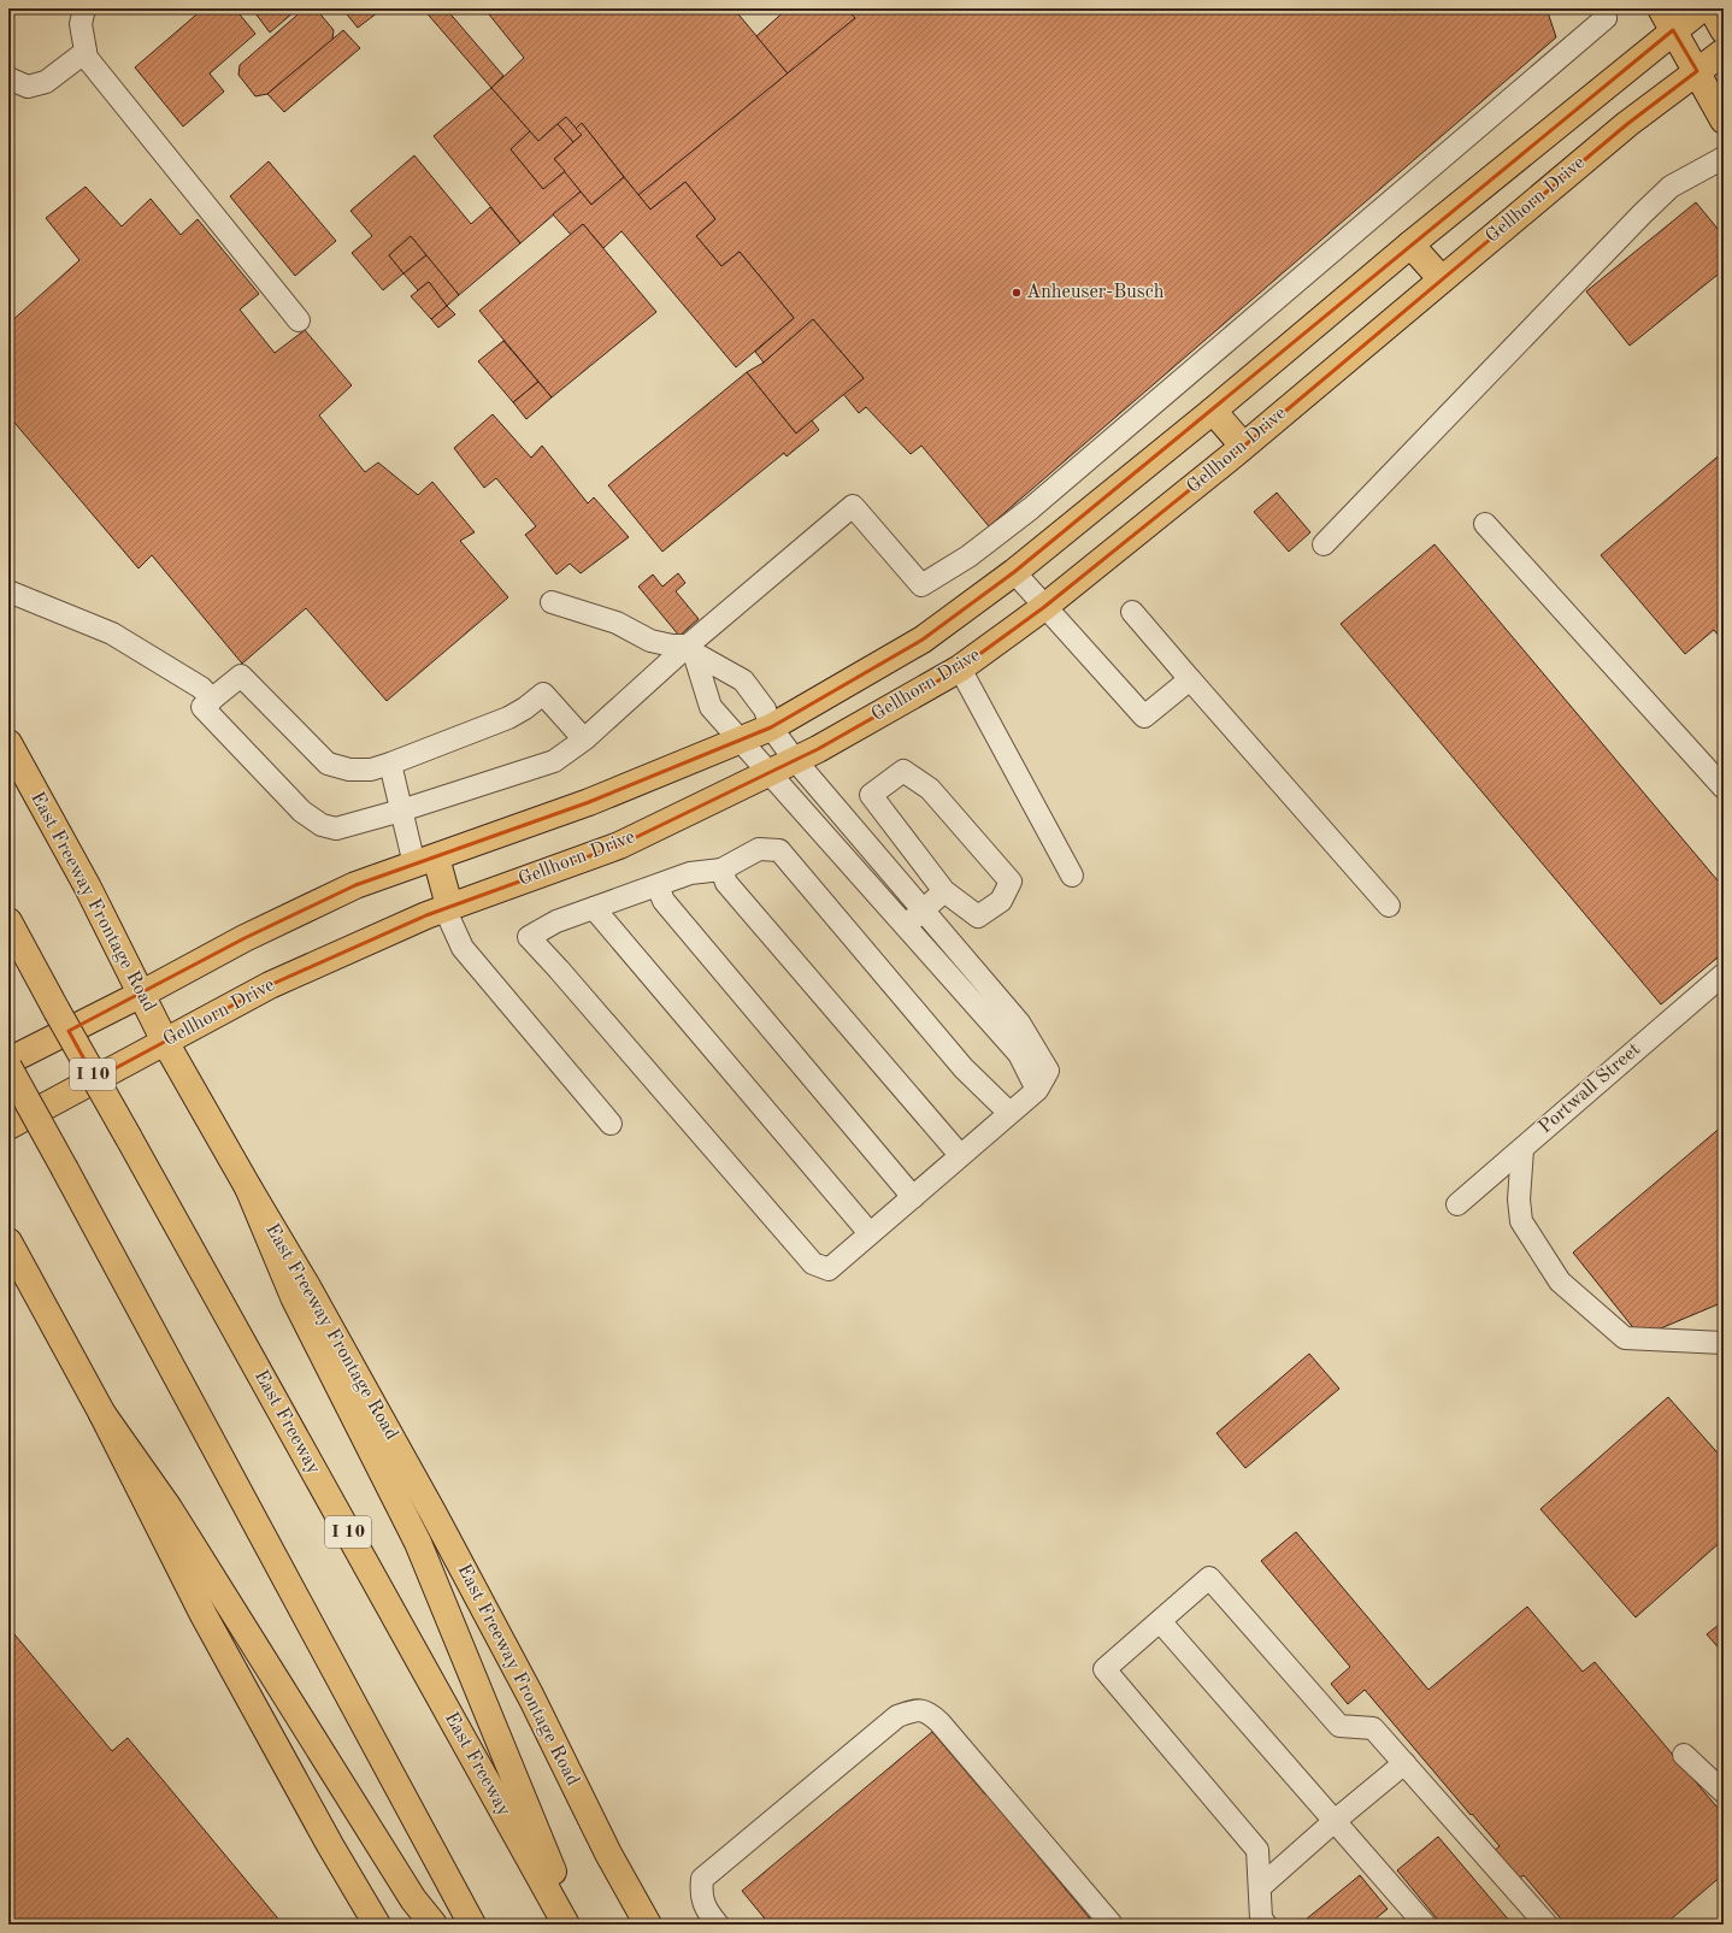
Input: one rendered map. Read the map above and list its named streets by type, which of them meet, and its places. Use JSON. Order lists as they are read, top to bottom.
{
  "streets": {
    "main road": [
      "Gellhorn Drive",
      "East Freeway Frontage Road",
      "I 10",
      "East Freeway"
    ],
    "street": ["Portwall Street"]
  },
  "crossings": [
    ["Gellhorn Drive", "East Freeway Frontage Road"]
  ],
  "places": ["Anheuser-Busch"]
}
